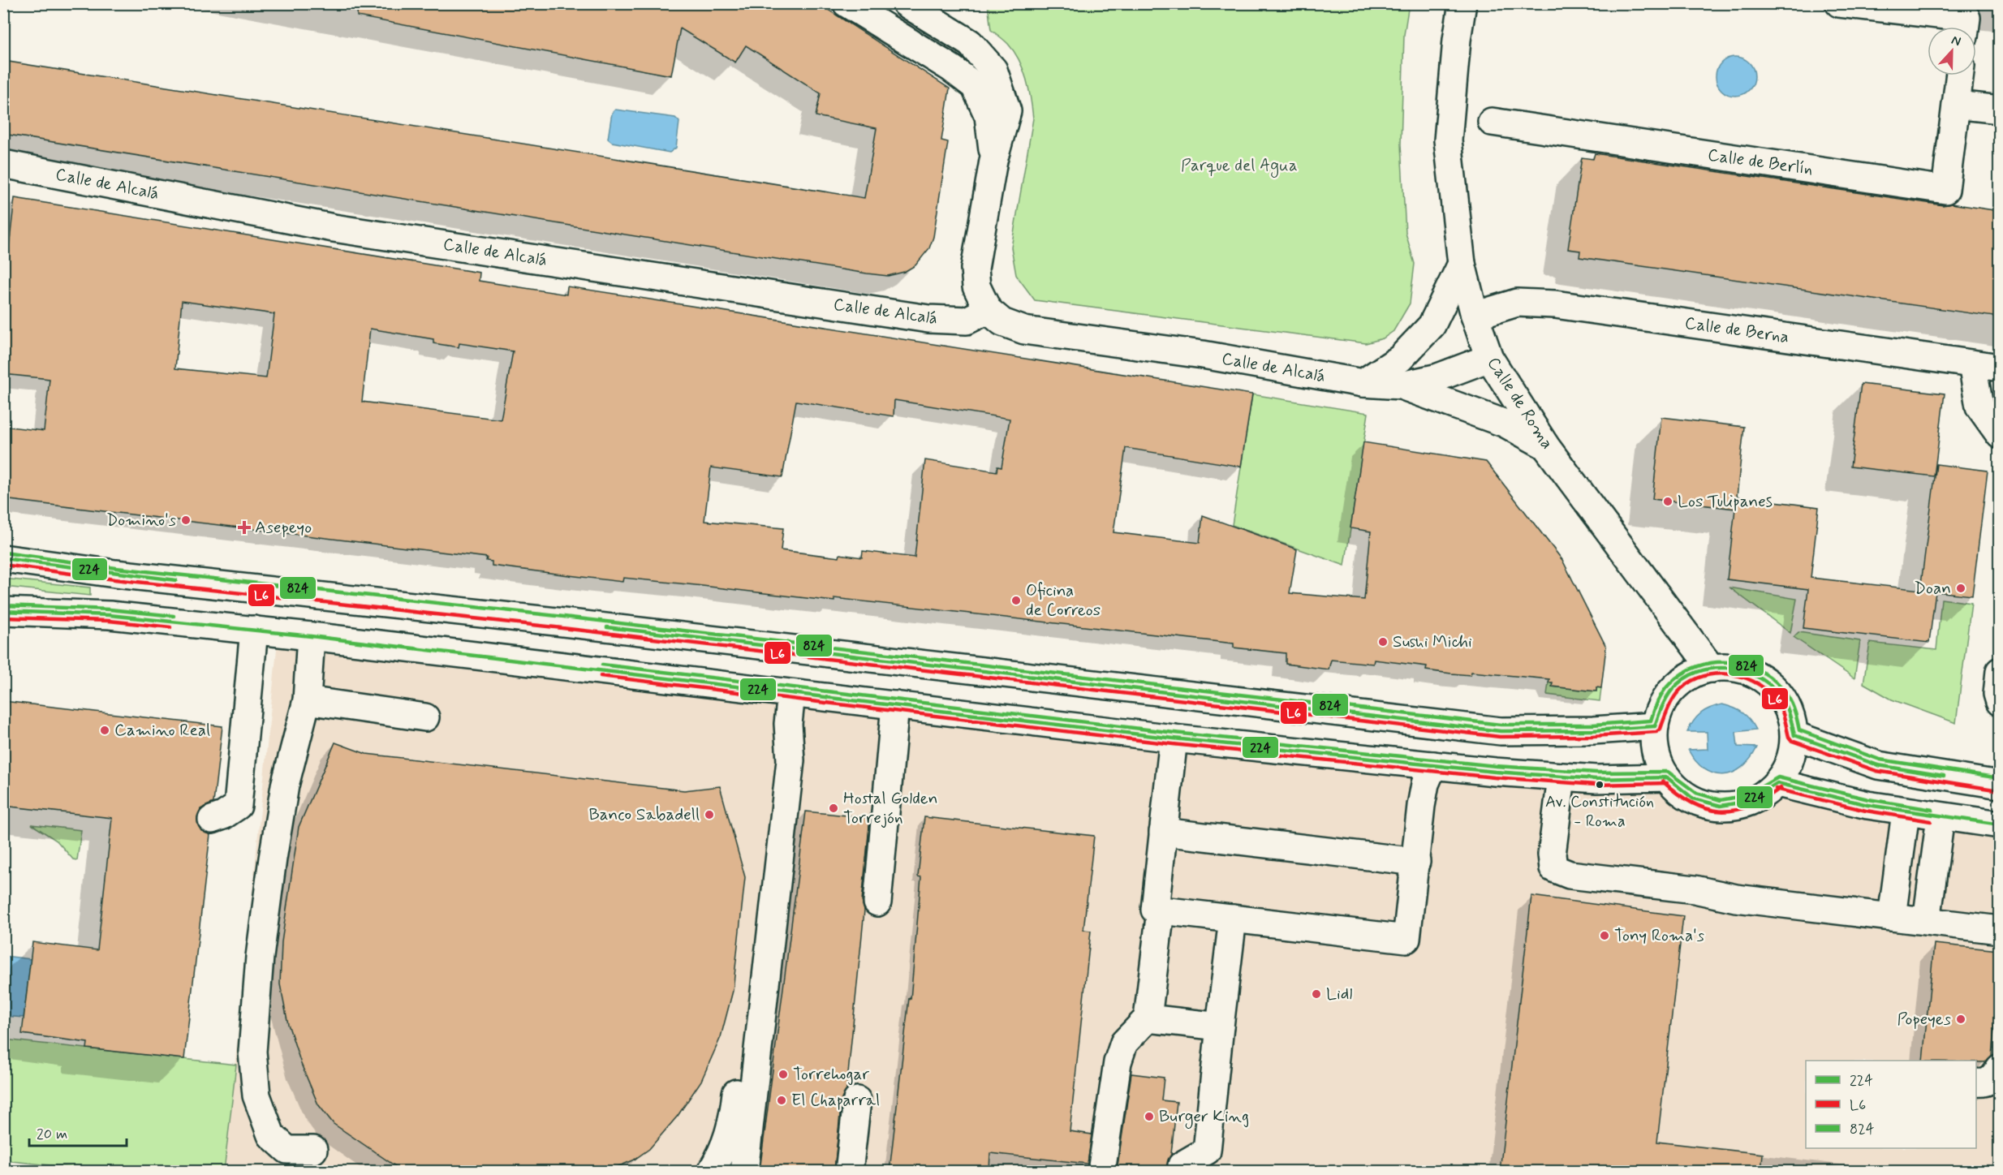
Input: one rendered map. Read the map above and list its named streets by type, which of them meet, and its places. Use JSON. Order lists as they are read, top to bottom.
{
  "streets": {
    "street": [
      "Calle de Berlín",
      "Calle de Alcalá",
      "Calle de Berna",
      "Calle de Roma"
    ]
  },
  "crossings": [
    ["Calle de Alcalá", "Calle de Roma"],
    ["Calle de Berna", "Calle de Roma"]
  ],
  "parks": ["Parque del Agua"],
  "places": {
    "other": [
      "Los Tulipanes",
      "Domino's",
      "Doan",
      "Oficina de Correos",
      "Sushi Michi",
      "Camino Real",
      "Av. Constitución - Roma",
      "Hostal Golden Torrejón",
      "Banco Sabadell",
      "Tony Roma's",
      "Lidl",
      "Popeyes",
      "Torrehogar",
      "El Chaparral",
      "Burger King"
    ],
    "health": ["Asepeyo"]
  },
  "lines": ["transit line 824", "transit line 224", "transit line L6"],
  "legend": ["224", "L6", "824"],
  "scale_bar": "20 m",
  "north": "top"
}
